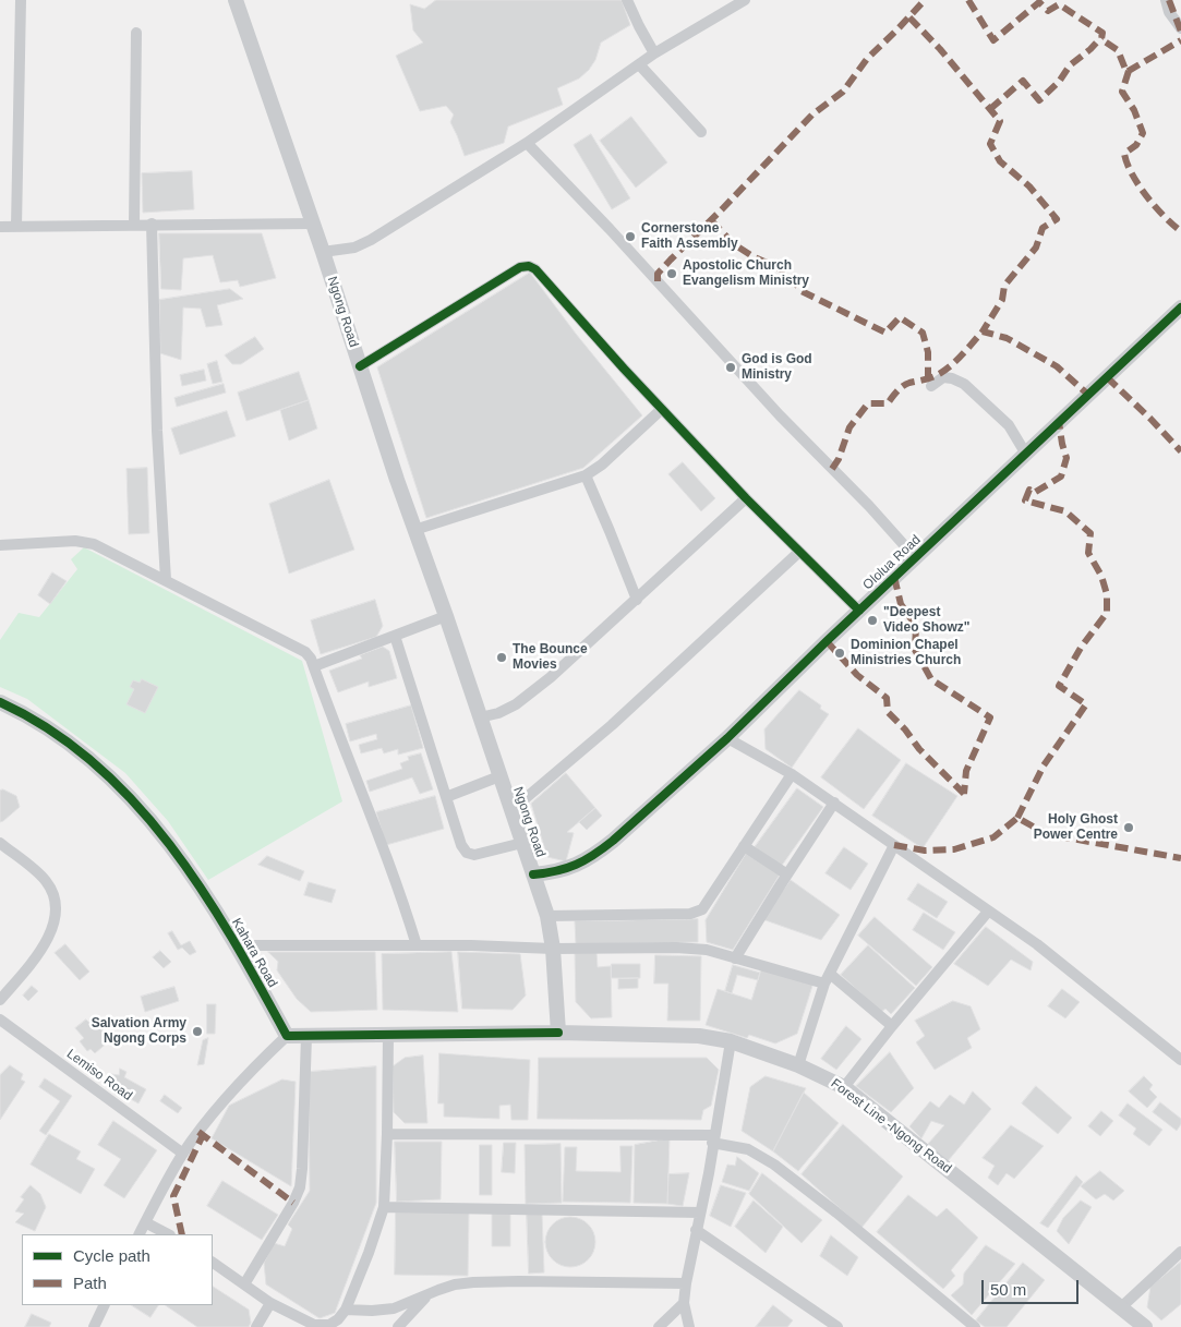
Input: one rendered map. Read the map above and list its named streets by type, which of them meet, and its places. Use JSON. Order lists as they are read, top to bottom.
{
  "streets": {
    "main road": [
      "Ngong Road",
      "Ololua Road",
      "Kahara Road",
      "Forest Line -Ngong Road"
    ],
    "street": ["Lemiso Road"]
  },
  "crossings": [
    ["Ngong Road", "Ololua Road"],
    ["Ngong Road", "Forest Line -Ngong Road"]
  ],
  "places": [
    "Cornerstone Faith Assembly",
    "Apostolic Church Evangelism Ministry",
    "God is God Ministry",
    "\"Deepest Video Showz\"",
    "Dominion Chapel Ministries Church",
    "The Bounce Movies",
    "Holy Ghost Power Centre",
    "Salvation Army Ngong Corps"
  ],
  "legend": ["Cycle path", "Path"],
  "scale_bar": "50 m"
}
